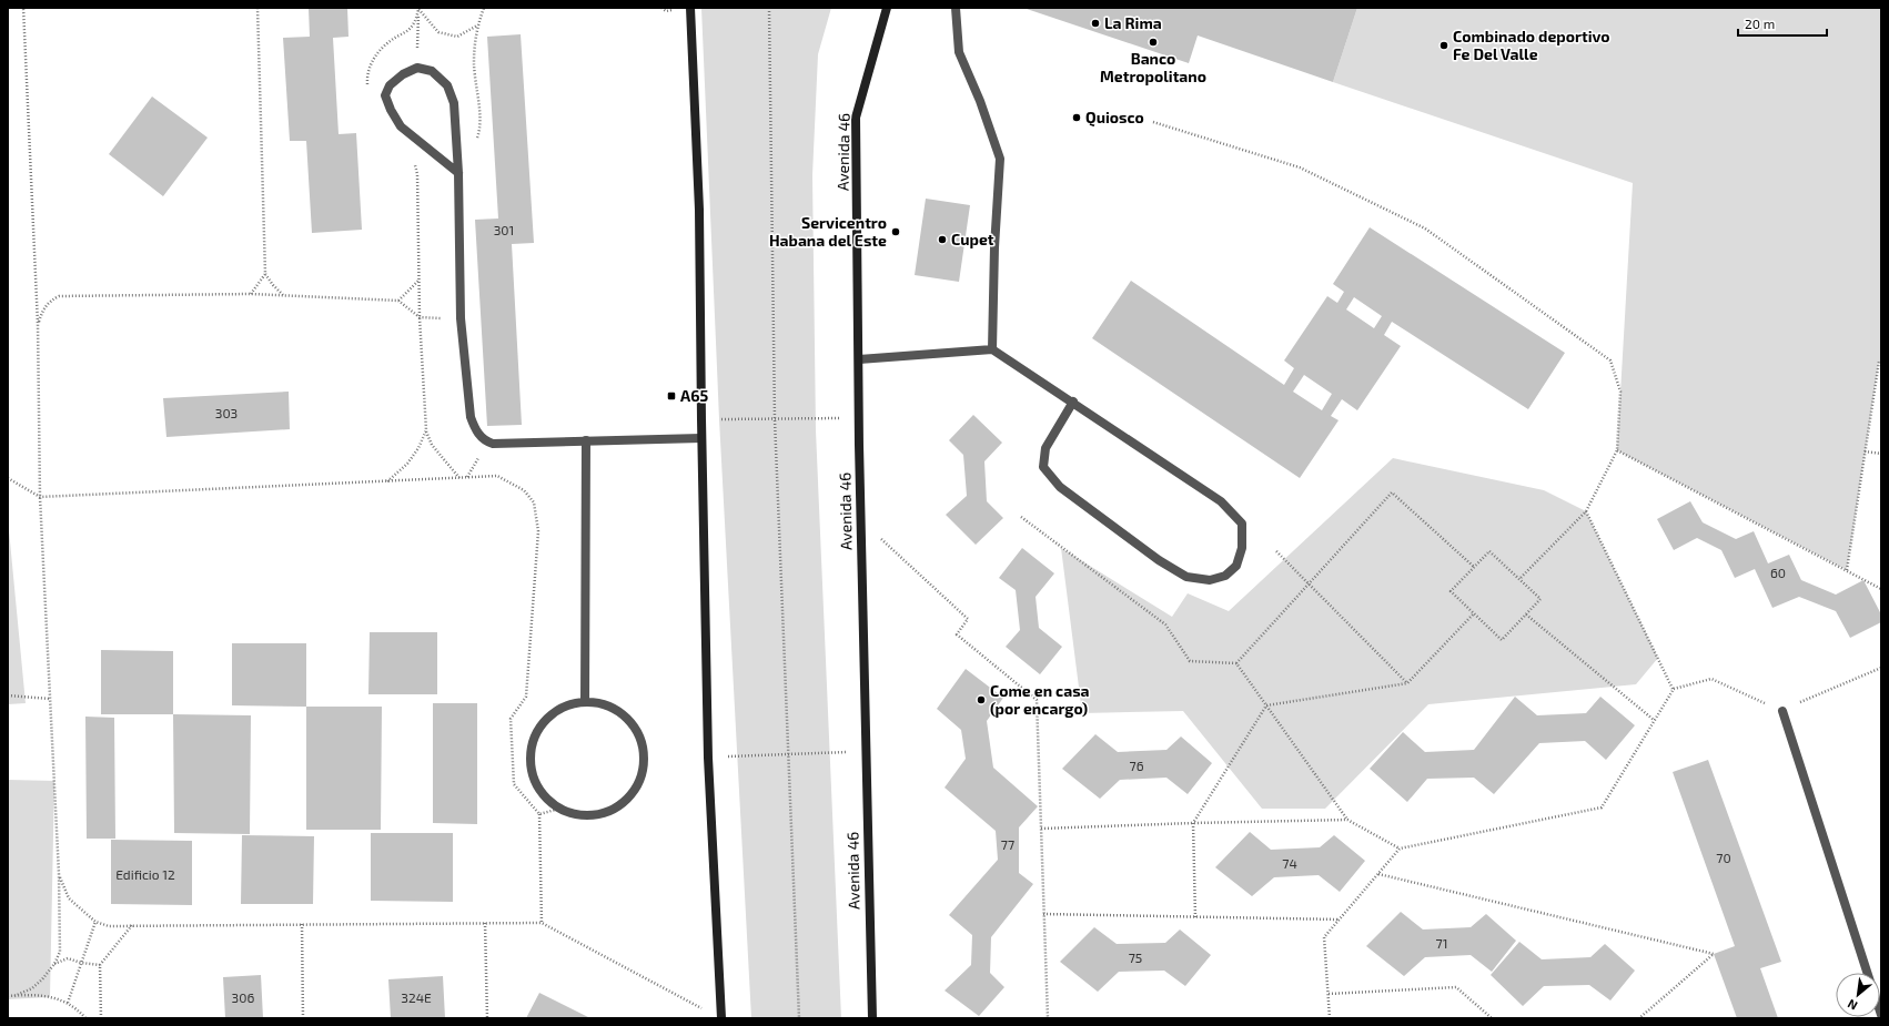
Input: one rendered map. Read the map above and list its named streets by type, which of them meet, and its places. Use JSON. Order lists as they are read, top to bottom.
{
  "streets": {
    "street": ["Avenida 46"]
  },
  "places": {
    "other": [
      "La Rima",
      "Banco Metropolitano",
      "Combinado deportivo Fe Del Valle",
      "Quiosco",
      "Servicentro Habana del Este",
      "Cupet",
      "Come en casa (por encargo)"
    ],
    "transit": ["A65"]
  },
  "house_numbers": [
    "301",
    "303",
    "60",
    "76",
    "77",
    "70",
    "74",
    "Edificio 12",
    "71",
    "75",
    "306",
    "324E"
  ],
  "scale_bar": "20 m",
  "north": "bottom left"
}
